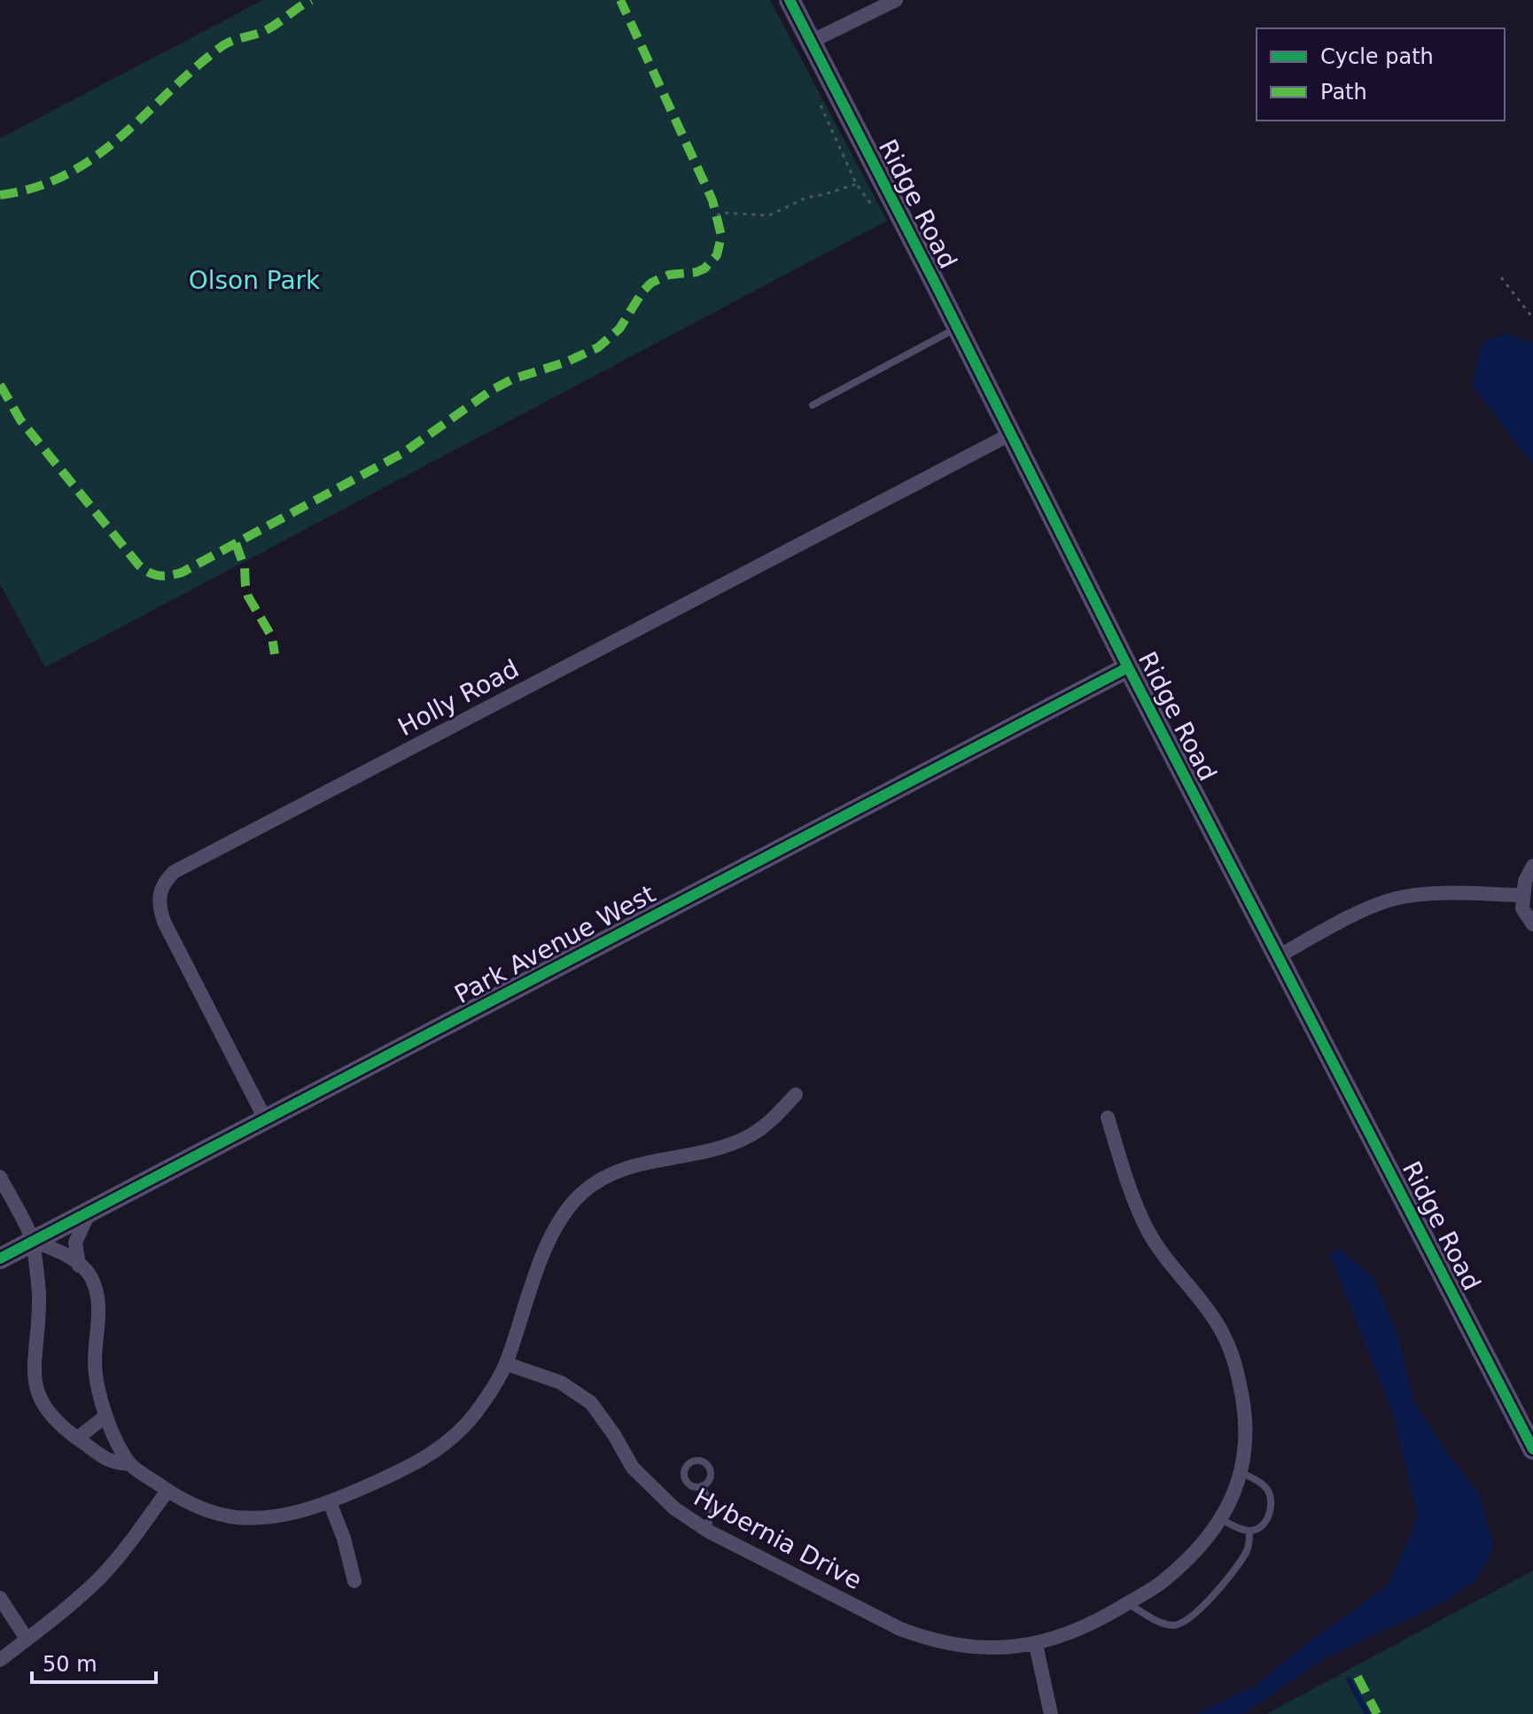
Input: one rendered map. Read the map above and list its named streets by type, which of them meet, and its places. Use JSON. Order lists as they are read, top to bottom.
{
  "streets": {
    "street": [
      "Ridge Road",
      "Holly Road",
      "Park Avenue West",
      "Hybernia Drive"
    ]
  },
  "crossings": [
    ["Ridge Road", "Holly Road"],
    ["Ridge Road", "Park Avenue West"],
    ["Holly Road", "Park Avenue West"]
  ],
  "parks": ["Olson Park"],
  "legend": ["Cycle path", "Path"],
  "scale_bar": "50 m"
}
